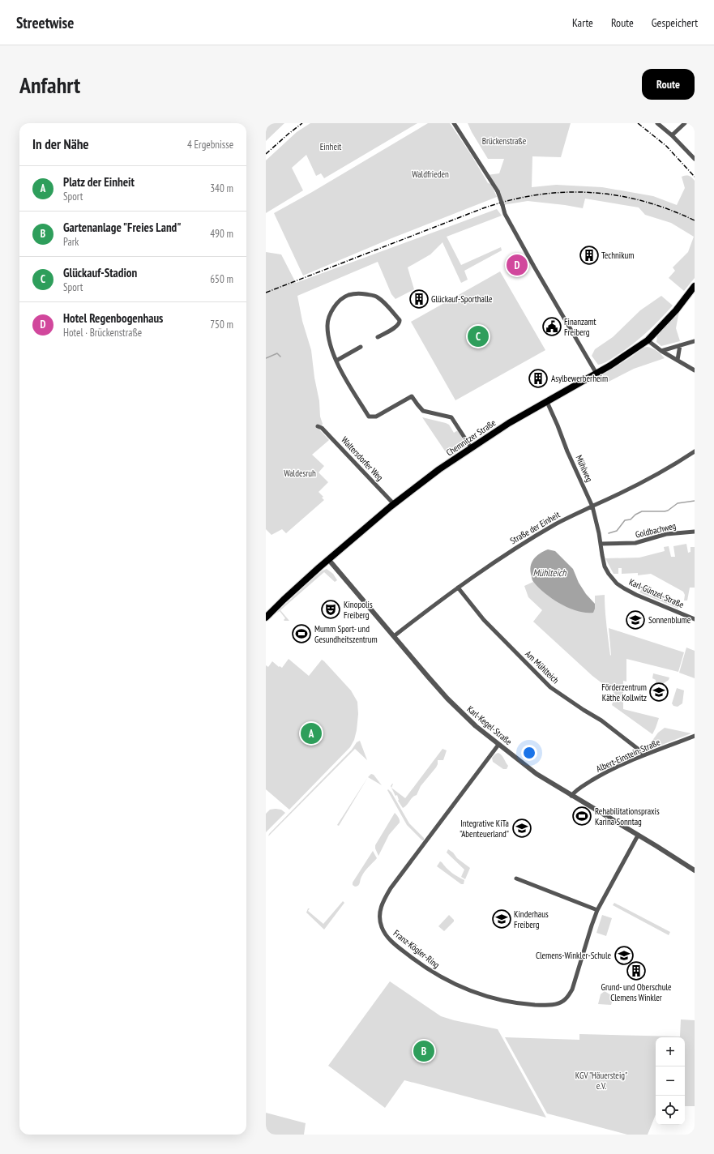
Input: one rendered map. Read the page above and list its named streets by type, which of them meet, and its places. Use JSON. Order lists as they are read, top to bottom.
{
  "streets": {
    "main road": ["Chemnitzer Straße"],
    "street": [
      "Waltersdorfer Weg",
      "Mühlweg",
      "Straße der Einheit",
      "Goldbachweg",
      "Karl-Günzel-Straße",
      "Am Mühlteich",
      "Karl-Kegel-Straße",
      "Albert-Einstein-Straße",
      "Franz-Kögler-Ring"
    ]
  },
  "crossings": [
    ["Chemnitzer Straße", "Waltersdorfer Weg"],
    ["Chemnitzer Straße", "Mühlweg"],
    ["Chemnitzer Straße", "Karl-Kegel-Straße"],
    ["Mühlweg", "Straße der Einheit"],
    ["Mühlweg", "Goldbachweg"],
    ["Mühlweg", "Karl-Günzel-Straße"],
    ["Straße der Einheit", "Am Mühlteich"],
    ["Straße der Einheit", "Karl-Kegel-Straße"],
    ["Goldbachweg", "Karl-Günzel-Straße"],
    ["Am Mühlteich", "Albert-Einstein-Straße"],
    ["Karl-Kegel-Straße", "Albert-Einstein-Straße"],
    ["Karl-Kegel-Straße", "Franz-Kögler-Ring"]
  ],
  "water": ["Mühlteich"],
  "parks": [
    "Brückenstraße",
    "Einheit",
    "Waldfrieden",
    "Waldesruh",
    "KGV \"Häuersteig\" e.V."
  ],
  "places": {
    "building": [
      "Technikum",
      "Glückauf-Sporthalle",
      "Asylbewerberheim",
      "Grund- und Oberschule Clemens Winkler"
    ],
    "public building": ["Finanzamt Freiberg"],
    "theatre": ["Kinopolis Freiberg"],
    "school or university": [
      "Sonnenblume",
      "Förderzentrum Käthe Kollwitz",
      "Integrative KiTa \"Abenteuerland\"",
      "Kinderhaus Freiberg",
      "Clemens-Winkler-Schule"
    ],
    "sports": ["Mumm Sport- und Gesundheitszentrum", "Rehabilitationspraxis Karina Sonntag"]
  },
  "page": {
    "header": "Streetwise",
    "nav": ["Karte", "Route", "Gespeichert"],
    "buttons": "Route",
    "title": "Anfahrt",
    "heading": ["In der Nähe", "4 Ergebnisse"],
    "list": [
      {
        "mark": "A",
        "name": "Platz der Einheit",
        "note": "Sport",
        "value": "340 m"
      },
      {
        "mark": "B",
        "name": "Gartenanlage \"Freies Land\"",
        "note": "Park",
        "value": "490 m"
      },
      {
        "mark": "C",
        "name": "Glückauf-Stadion",
        "note": "Sport",
        "value": "650 m"
      },
      {
        "mark": "D",
        "name": "Hotel Regenbogenhaus",
        "note": "Hotel · Brückenstraße",
        "value": "750 m"
      }
    ],
    "pins": [
      "D",
      "C",
      "A",
      "B"
    ],
    "map_buttons": ["+", "−"]
  }
}
